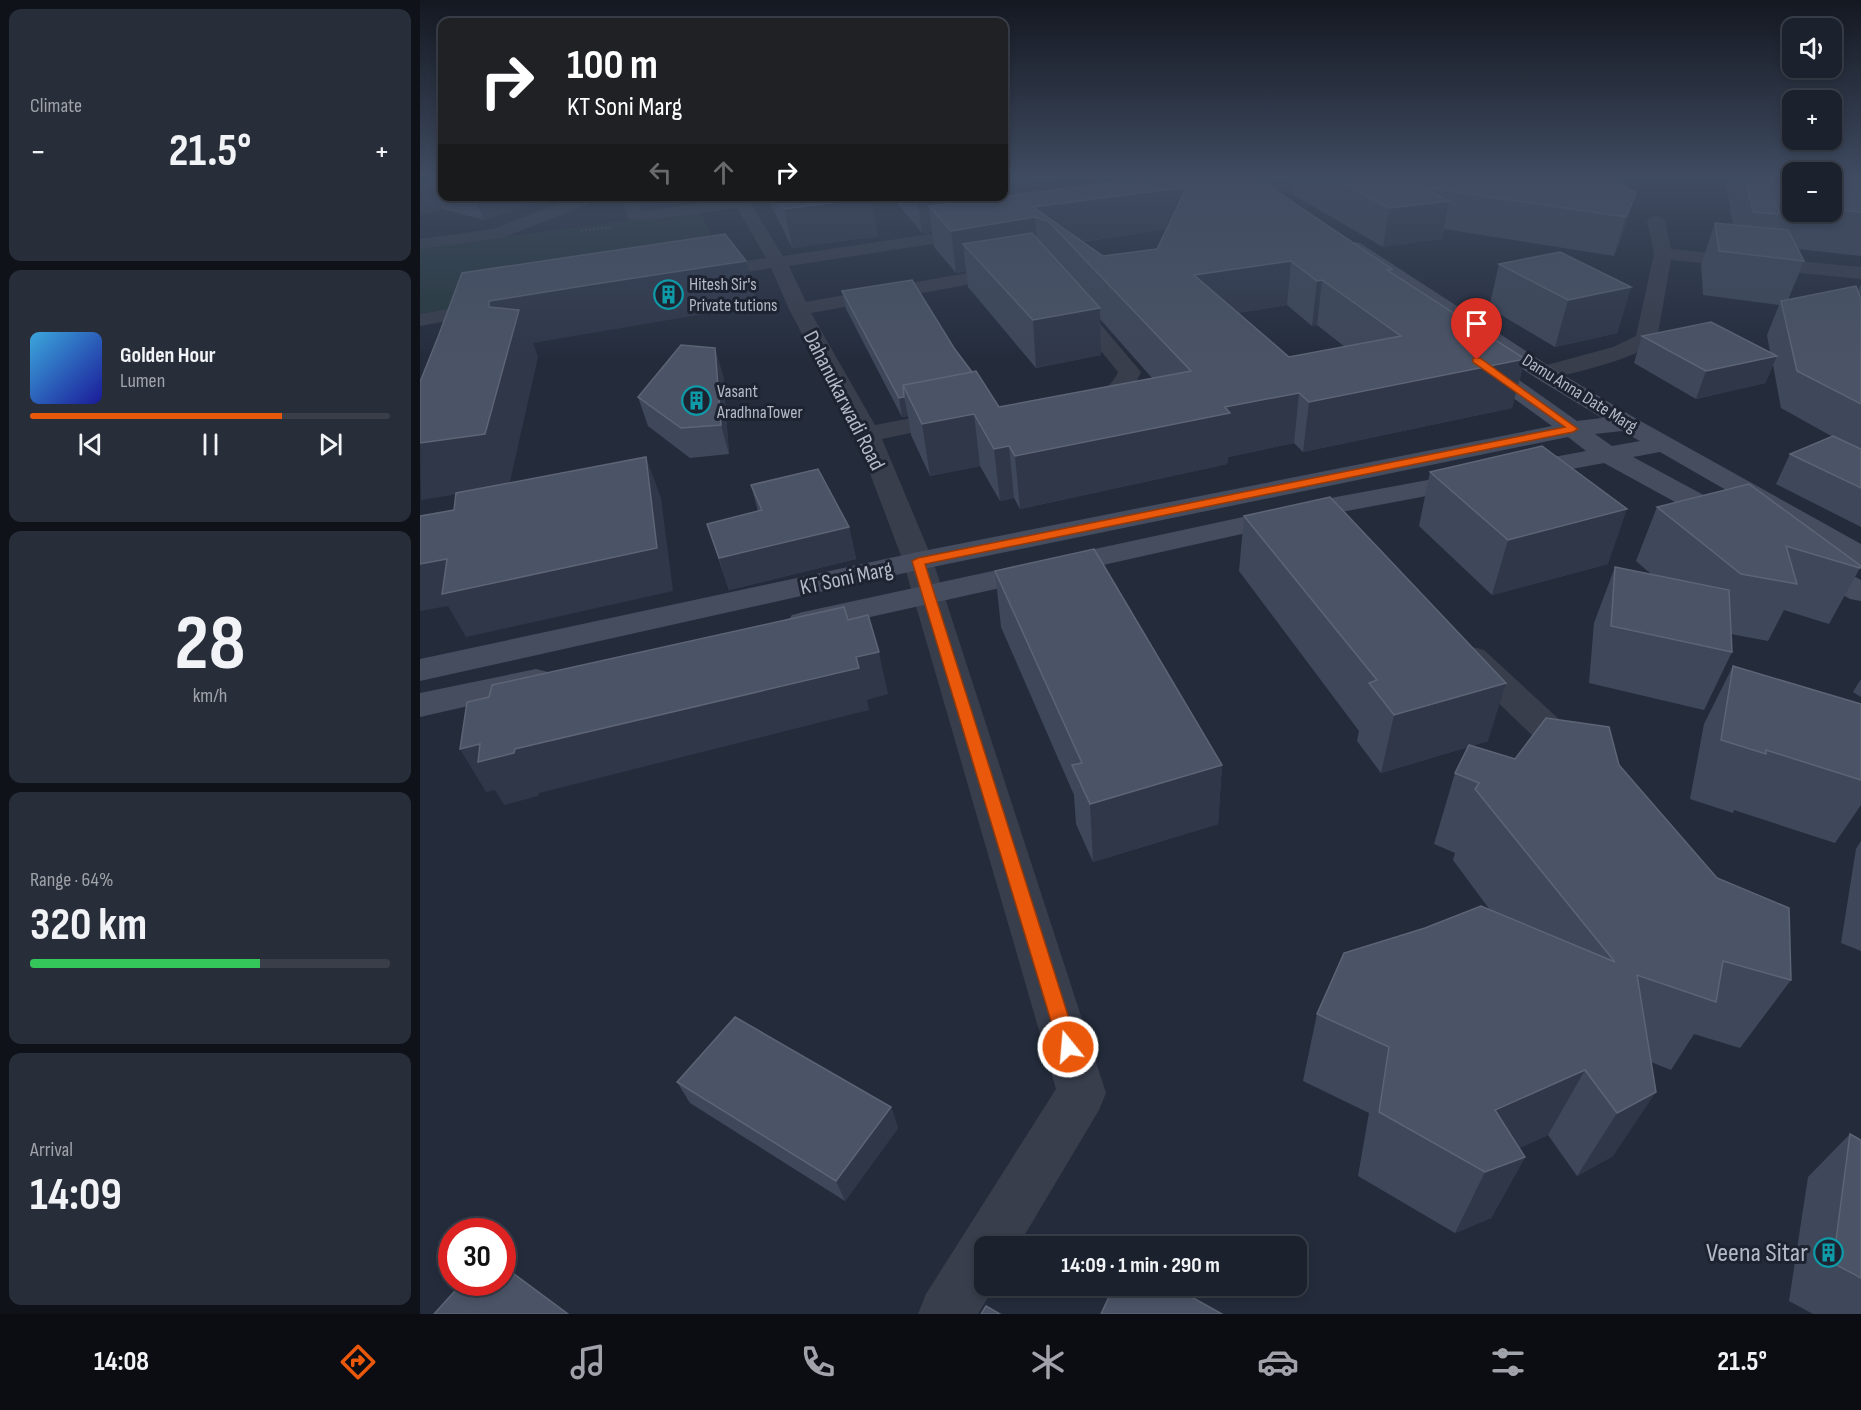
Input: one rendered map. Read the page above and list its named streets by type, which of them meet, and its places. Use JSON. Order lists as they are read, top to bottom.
{
  "streets": {
    "street": ["Damu Anna Date Marg", "Dahanukarwadi Road", "KT Soni Marg"]
  },
  "crossings": [
    ["Damu Anna Date Marg", "KT Soni Marg"],
    ["Dahanukarwadi Road", "KT Soni Marg"]
  ],
  "places": {
    "building": ["Hitesh Sir's Private tutions", "Vasant AradhnaTower", "Veena Sitar"]
  },
  "page": {
    "tile": [
      "Climate",
      ["28", "km/h"],
      ["Range · 64%", "320 km"],
      ["Arrival", "14:09"]
    ],
    "map_buttons": ["+", "−"],
    "turn": ["100 m", "KT Soni Marg"],
    "heat": ["−", "21.5°", "+"],
    "song": ["Golden Hour", "Lumen"],
    "limit": "30",
    "trip": "14:09 · 1 min · 290 m",
    "tabs": ["14:08", "21.5°"]
  }
}
